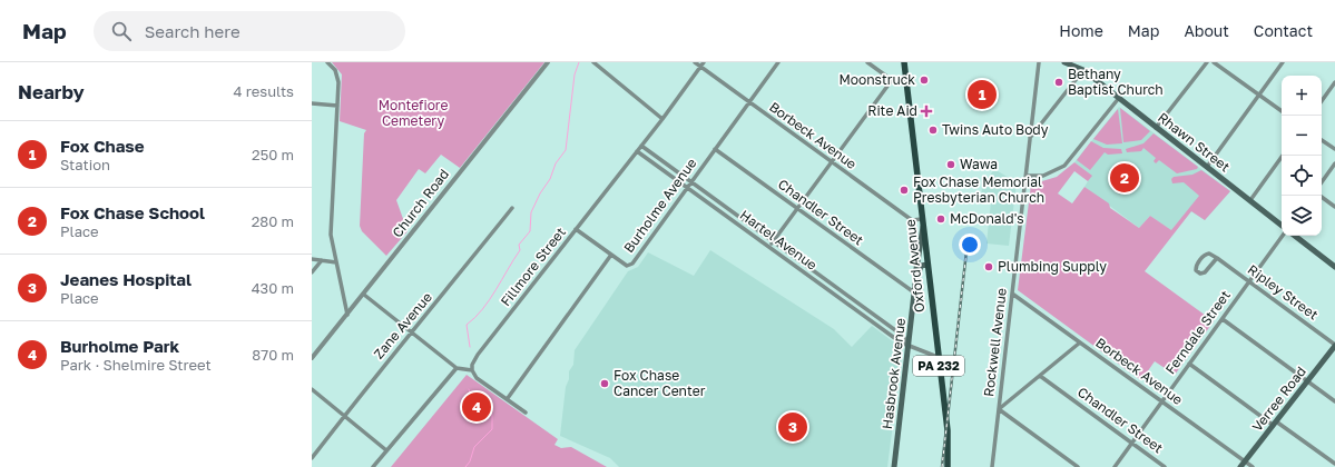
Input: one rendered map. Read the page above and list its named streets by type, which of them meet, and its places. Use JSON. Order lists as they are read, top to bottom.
{
  "streets": {
    "main road": [
      "Rhawn Street",
      "Oxford Avenue",
      "PA 232",
      "Hasbrook Avenue",
      "Verree Road"
    ],
    "street": [
      "Borbeck Avenue",
      "Church Road",
      "Burholme Avenue",
      "Chandler Street",
      "Hartel Avenue",
      "Fillmore Street",
      "Ripley Street",
      "Zane Avenue",
      "Ferndale Street",
      "Rockwell Avenue"
    ]
  },
  "crossings": [
    ["Borbeck Avenue", "Burholme Avenue"],
    ["Borbeck Avenue", "Oxford Avenue"],
    ["Borbeck Avenue", "Fillmore Street"],
    ["Borbeck Avenue", "Ferndale Street"],
    ["Borbeck Avenue", "Rockwell Avenue"],
    ["Borbeck Avenue", "Verree Road"],
    ["Burholme Avenue", "Chandler Street"],
    ["Burholme Avenue", "Hartel Avenue"],
    ["Chandler Street", "Ferndale Street"],
    ["Chandler Street", "Hasbrook Avenue"],
    ["Hartel Avenue", "Oxford Avenue"],
    ["Hartel Avenue", "Fillmore Street"],
    ["Hartel Avenue", "Hasbrook Avenue"],
    ["Oxford Avenue", "Hasbrook Avenue"],
    ["Ripley Street", "Ferndale Street"],
    ["Ripley Street", "Verree Road"]
  ],
  "parks": ["Montefiore Cemetery"],
  "places": {
    "other": [
      "Moonstruck",
      "Bethany Baptist Church",
      "Twins Auto Body",
      "Wawa",
      "Fox Chase Memorial Presbyterian Church",
      "McDonald's",
      "Plumbing Supply",
      "Fox Chase Cancer Center"
    ],
    "health": ["Rite Aid"]
  },
  "page": {
    "header": "Map",
    "search": "Search here",
    "nav": [
      "Home",
      "Map",
      "About",
      "Contact"
    ],
    "heading": ["Nearby", "4 results"],
    "map_buttons": ["+", "−"],
    "pins": [
      "1",
      "2",
      "4",
      "3"
    ],
    "list": [
      {
        "mark": "1",
        "name": "Fox Chase",
        "note": "Station",
        "value": "250 m"
      },
      {
        "mark": "2",
        "name": "Fox Chase School",
        "note": "Place",
        "value": "280 m"
      },
      {
        "mark": "3",
        "name": "Jeanes Hospital",
        "note": "Place",
        "value": "430 m"
      },
      {
        "mark": "4",
        "name": "Burholme Park",
        "note": "Park · Shelmire Street",
        "value": "870 m"
      }
    ]
  }
}
